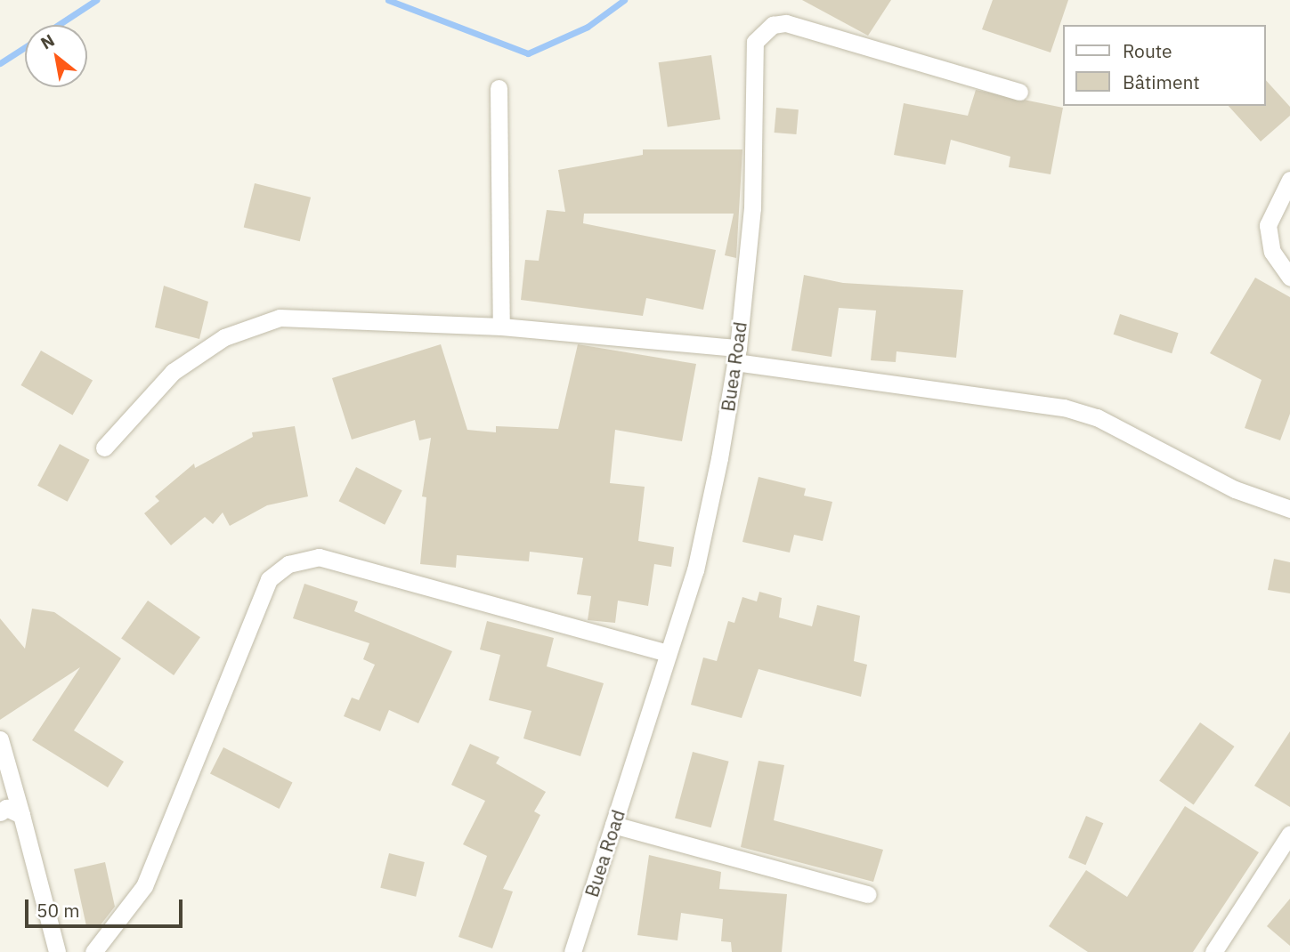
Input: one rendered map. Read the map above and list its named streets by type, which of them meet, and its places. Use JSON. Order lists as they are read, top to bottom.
{
  "streets": {
    "street": ["Buea Road"]
  },
  "legend": ["Route", "Bâtiment"],
  "scale_bar": "50 m",
  "north": "top left"
}
